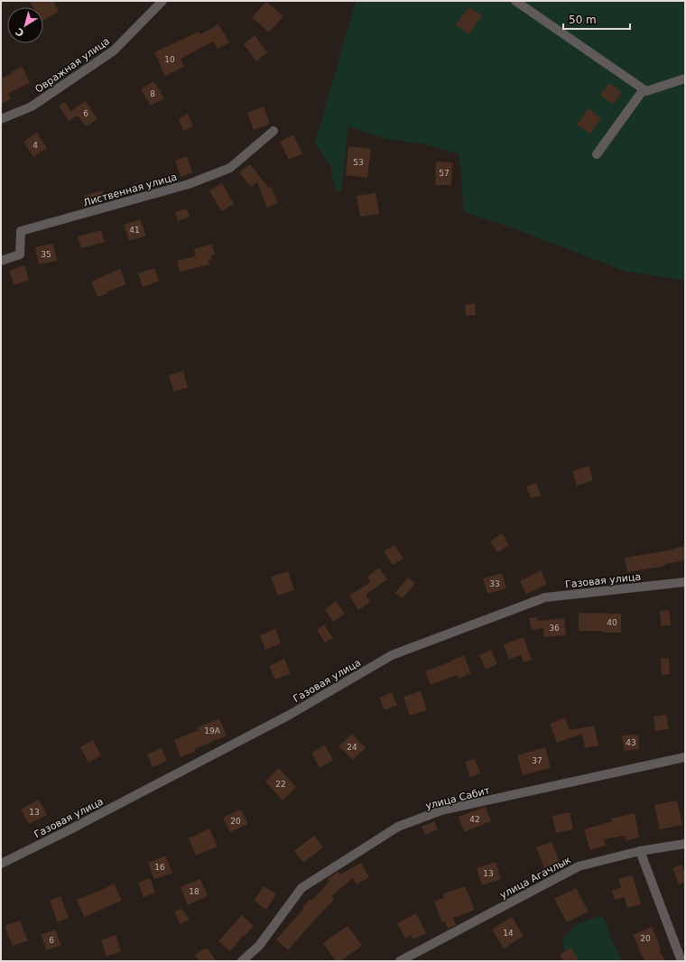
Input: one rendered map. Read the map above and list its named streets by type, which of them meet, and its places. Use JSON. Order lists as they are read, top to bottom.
{
  "streets": {
    "street": [
      "Овражная улица",
      "Лиственная улица",
      "Газовая улица",
      "улица Сабит",
      "улица Агачлык"
    ]
  },
  "house_numbers": [
    "10",
    "8",
    "6",
    "4",
    "53",
    "57",
    "41",
    "35",
    "33",
    "40",
    "36",
    "19А",
    "43",
    "24",
    "37",
    "22",
    "13",
    "42",
    "20",
    "16",
    "13",
    "18",
    "14",
    "20",
    "6"
  ],
  "scale_bar": "50 m",
  "north": "bottom left"
}
